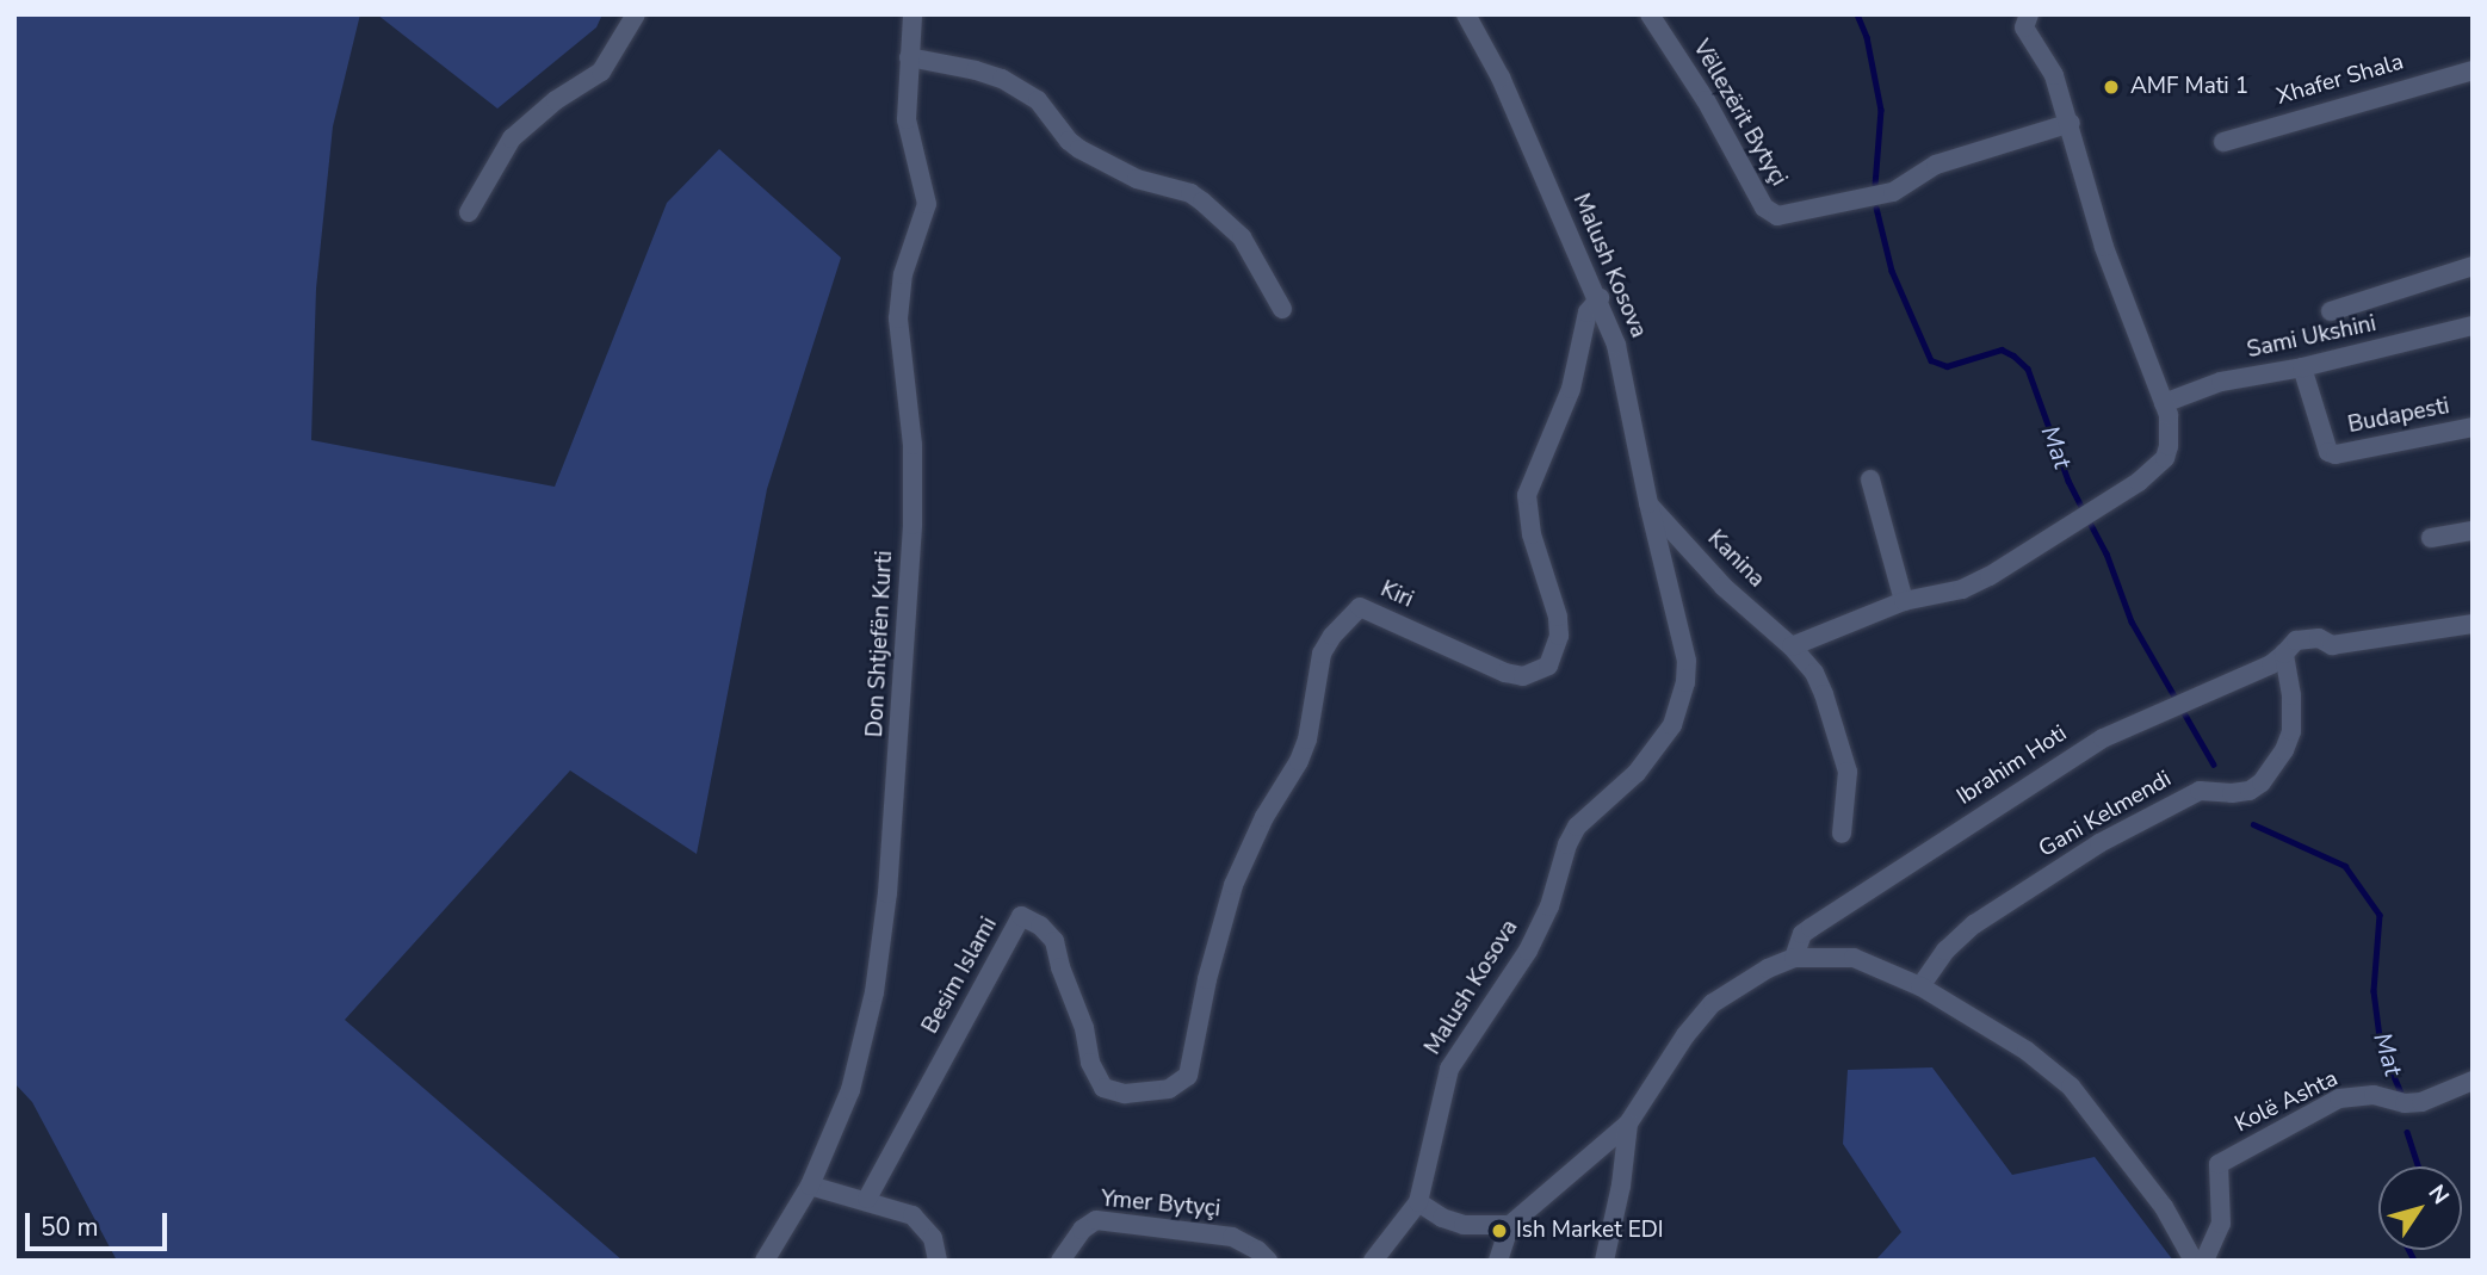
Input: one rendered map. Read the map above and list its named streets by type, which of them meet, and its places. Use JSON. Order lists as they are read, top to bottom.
{
  "streets": {
    "street": [
      "Xhafer Shala",
      "Vëllezërit Bytyçi",
      "Malush Kosova",
      "Sami Ukshini",
      "Budapesti",
      "Kanina",
      "Kiri",
      "Don Shtjefën Kurti",
      "Ibrahim Hoti",
      "Gani Kelmendi",
      "Besim Islami",
      "Kolë Ashta",
      "Ymer Bytyçi"
    ]
  },
  "crossings": [
    ["Malush Kosova", "Kanina"],
    ["Malush Kosova", "Kiri"],
    ["Sami Ukshini", "Budapesti"],
    ["Kiri", "Besim Islami"],
    ["Ibrahim Hoti", "Gani Kelmendi"]
  ],
  "water": ["Mat"],
  "places": ["AMF Mati 1", "Ish Market EDI"],
  "scale_bar": "50 m",
  "north": "top right"
}
